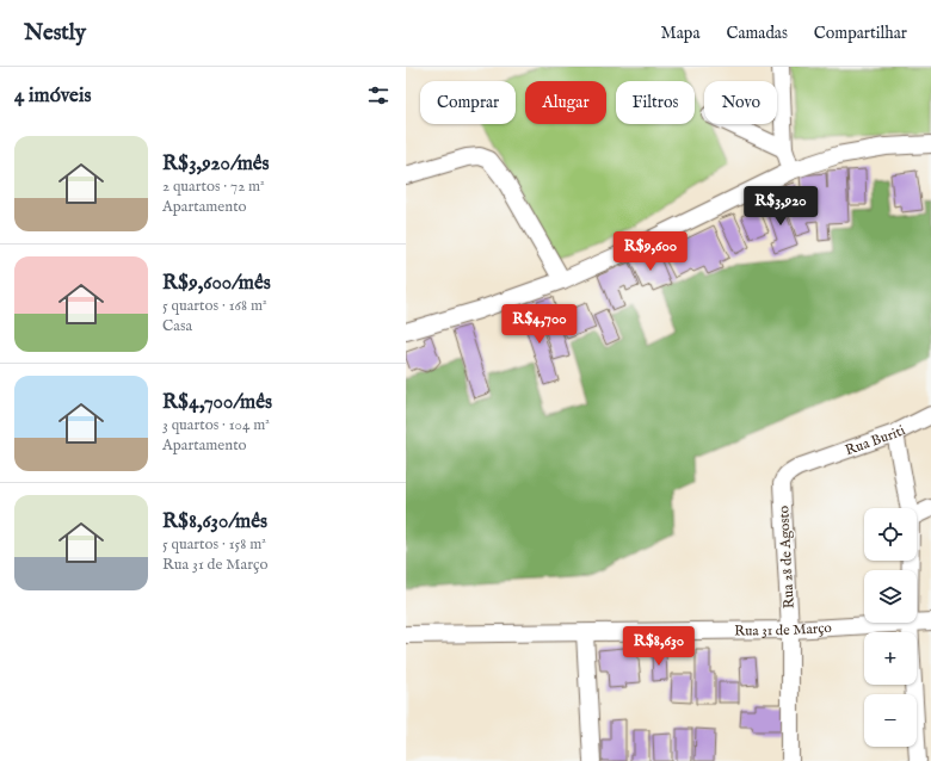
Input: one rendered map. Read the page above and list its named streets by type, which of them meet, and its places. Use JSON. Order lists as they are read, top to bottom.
{
  "streets": {
    "street": ["Rua Buriti", "Rua 28 de Agosto", "Rua 31 de Março"]
  },
  "crossings": [
    ["Rua Buriti", "Rua 28 de Agosto"],
    ["Rua 28 de Agosto", "Rua 31 de Março"]
  ],
  "page": {
    "header": "Nestly",
    "nav": ["Mapa", "Camadas", "Compartilhar"],
    "heading": "4 imóveis",
    "chip": [
      "Comprar",
      "Alugar",
      "Filtros",
      "Novo"
    ],
    "list": [
      {
        "name": "R$3,920/mês",
        "note": "2 quartos · 72 m² · Apartamento"
      },
      {
        "name": "R$9,600/mês",
        "note": "5 quartos · 168 m² · Casa"
      },
      {
        "name": "R$4,700/mês",
        "note": "3 quartos · 104 m² · Apartamento"
      },
      {
        "name": "R$8,630/mês",
        "note": "5 quartos · 158 m² · Rua 31 de Março"
      }
    ],
    "price": [
      "R$3,920",
      "R$9,600",
      "R$4,700",
      "R$8,630"
    ],
    "map_buttons": ["+", "−"]
  }
}
